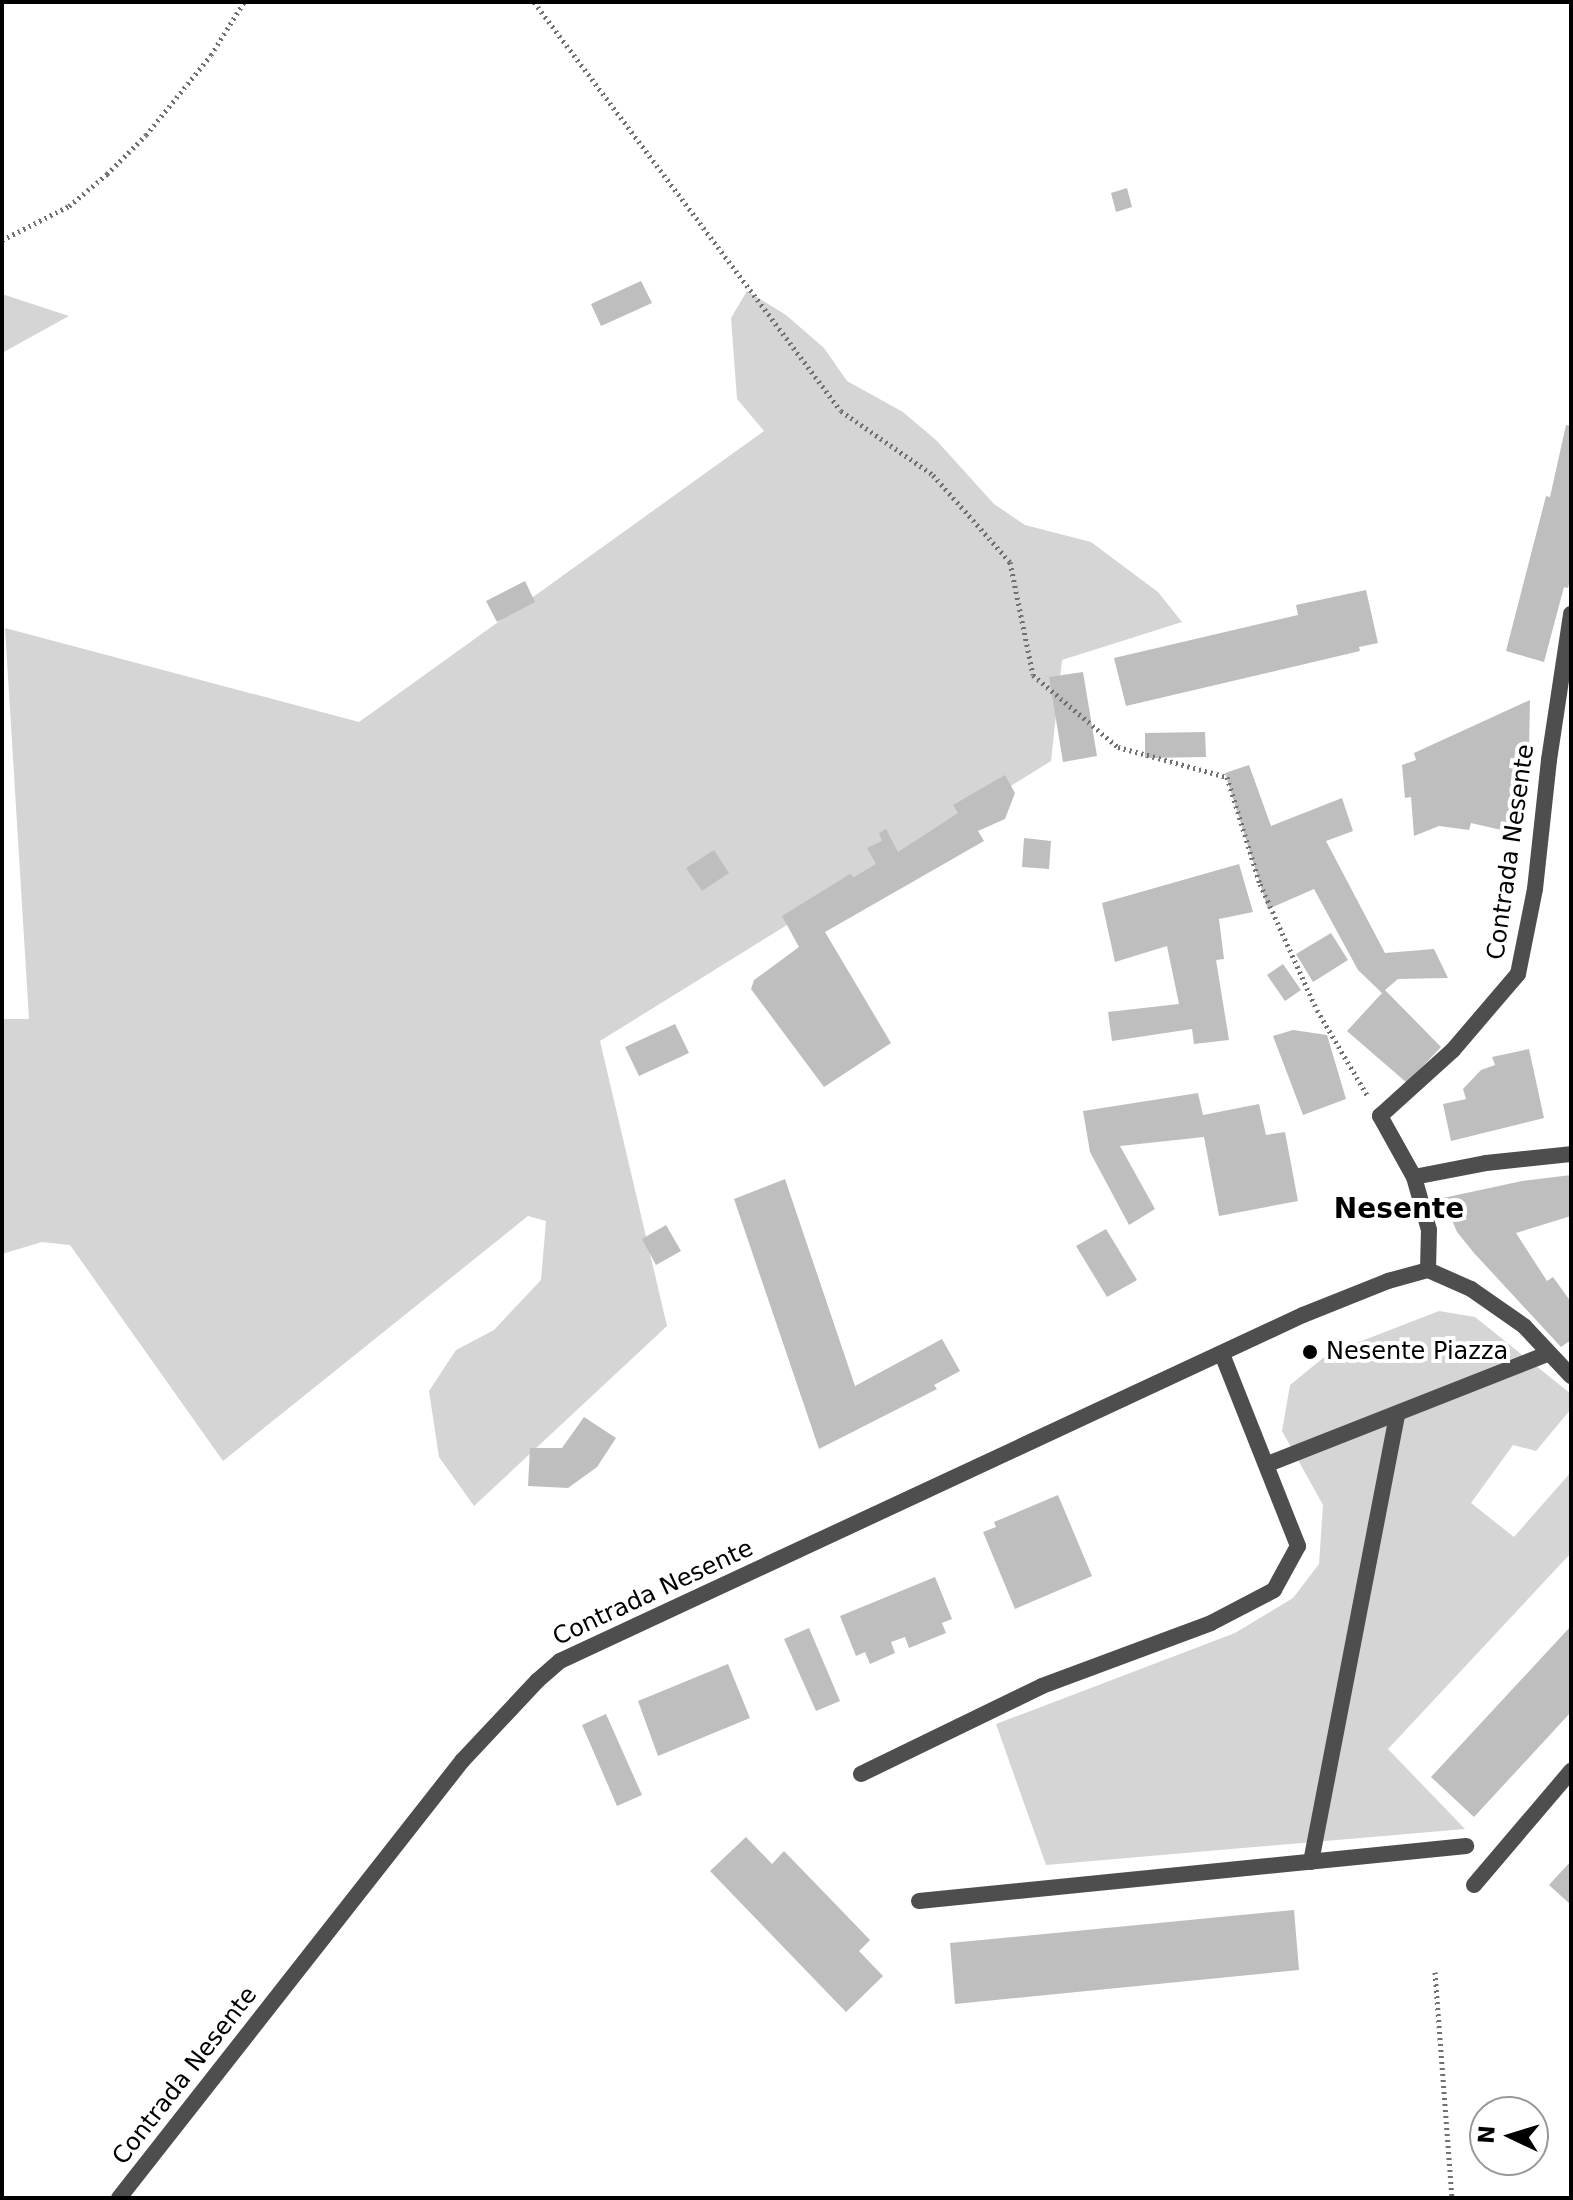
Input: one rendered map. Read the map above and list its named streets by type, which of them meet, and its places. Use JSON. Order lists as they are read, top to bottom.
{
  "streets": {
    "street": ["Contrada Nesente"]
  },
  "districts": ["Nesente"],
  "places": ["Nesente Piazza"],
  "north": "left"
}
